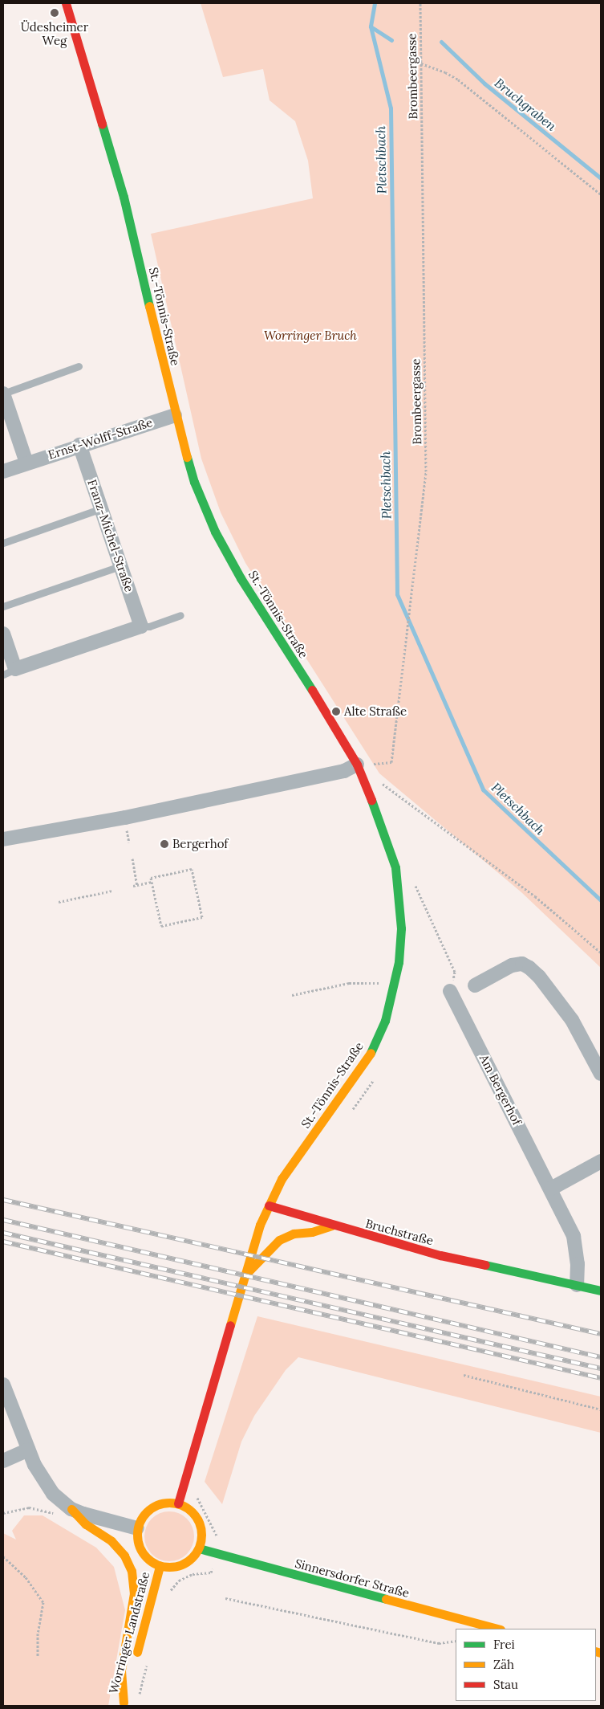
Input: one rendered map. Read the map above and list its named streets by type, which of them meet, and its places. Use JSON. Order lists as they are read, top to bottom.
{
  "streets": {
    "main road": [
      "St.-Tönnis-Straße",
      "Bruchstraße",
      "Sinnersdorfer Straße",
      "Worringer Landstraße"
    ],
    "street": ["Ernst-Wolff-Straße", "Franz-Michel-Straße", "Am Bergerhof"],
    "path": ["Brombeergasse"]
  },
  "crossings": [
    ["Brombeergasse", "St.-Tönnis-Straße"],
    ["St.-Tönnis-Straße", "Ernst-Wolff-Straße"],
    ["St.-Tönnis-Straße", "Bruchstraße"],
    ["Ernst-Wolff-Straße", "Franz-Michel-Straße"],
    ["Am Bergerhof", "Bruchstraße"],
    ["Sinnersdorfer Straße", "Worringer Landstraße"]
  ],
  "water": ["Bruchgraben", "Pletschbach"],
  "parks": ["Worringer Bruch"],
  "places": ["Üdesheimer Weg", "Alte Straße", "Bergerhof"],
  "legend": ["Frei", "Zäh", "Stau"]
}
